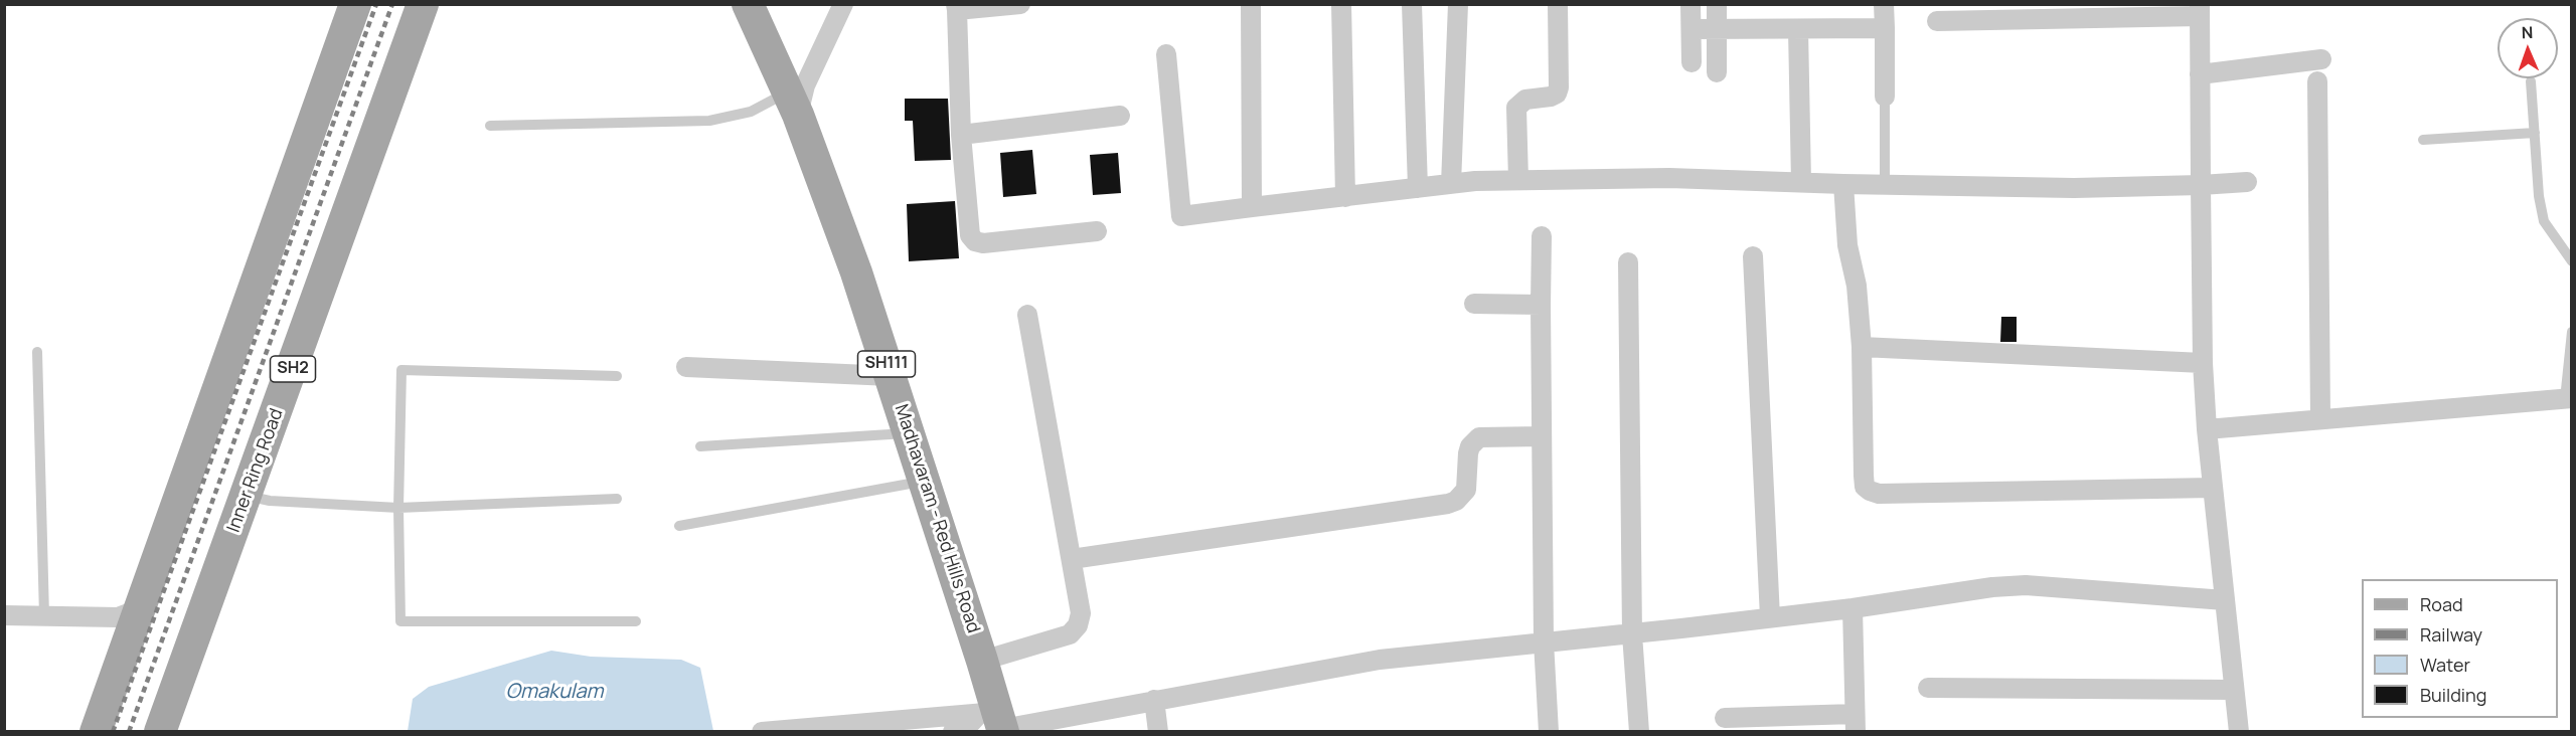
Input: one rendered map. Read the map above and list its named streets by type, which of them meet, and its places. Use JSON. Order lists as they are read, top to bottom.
{
  "streets": {
    "main road": [
      "SH111",
      "SH2",
      "Inner Ring Road",
      "Madhavaram - Red Hills Road"
    ]
  },
  "water": ["Omakulam"],
  "legend": [
    "Road",
    "Railway",
    "Water",
    "Building"
  ],
  "north": "top"
}
